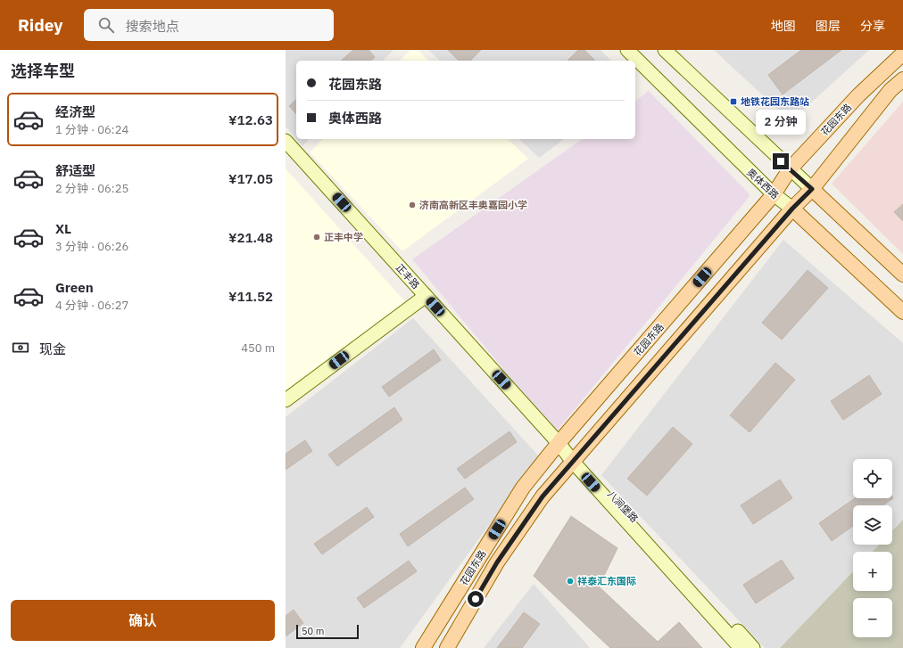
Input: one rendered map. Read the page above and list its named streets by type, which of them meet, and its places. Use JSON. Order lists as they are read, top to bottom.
{
  "streets": {
    "main road": ["花园东路", "奥体西路"],
    "street": ["正丰路", "八涧堡路"]
  },
  "crossings": [
    ["花园东路", "奥体西路"],
    ["花园东路", "正丰路"],
    ["花园东路", "八涧堡路"],
    ["正丰路", "八涧堡路"]
  ],
  "places": {
    "transit": ["地铁花园东路站"],
    "other": ["济南高新区丰奥嘉园小学", "正丰中学", "祥泰汇东国际"]
  },
  "scale_bar": "50 m",
  "page": {
    "header": "Ridey",
    "search": "搜索地点",
    "nav": ["地图", "图层", "分享"],
    "heading": "选择车型",
    "banner": ["花园东路", "奥体西路"],
    "list": [
      {
        "name": "经济型",
        "note": "1 分钟 · 06:24",
        "value": "¥12.63"
      },
      {
        "name": "舒适型",
        "note": "2 分钟 · 06:25",
        "value": "¥17.05"
      },
      {
        "name": "XL",
        "note": "3 分钟 · 06:26",
        "value": "¥21.48"
      },
      {
        "name": "Green",
        "note": "4 分钟 · 06:27",
        "value": "¥11.52"
      }
    ],
    "bubble": "2 分钟",
    "pay": ["现金", "450 m"],
    "map_buttons": ["+", "−"],
    "buttons": "确认",
    "scale": "50 m"
  }
}
